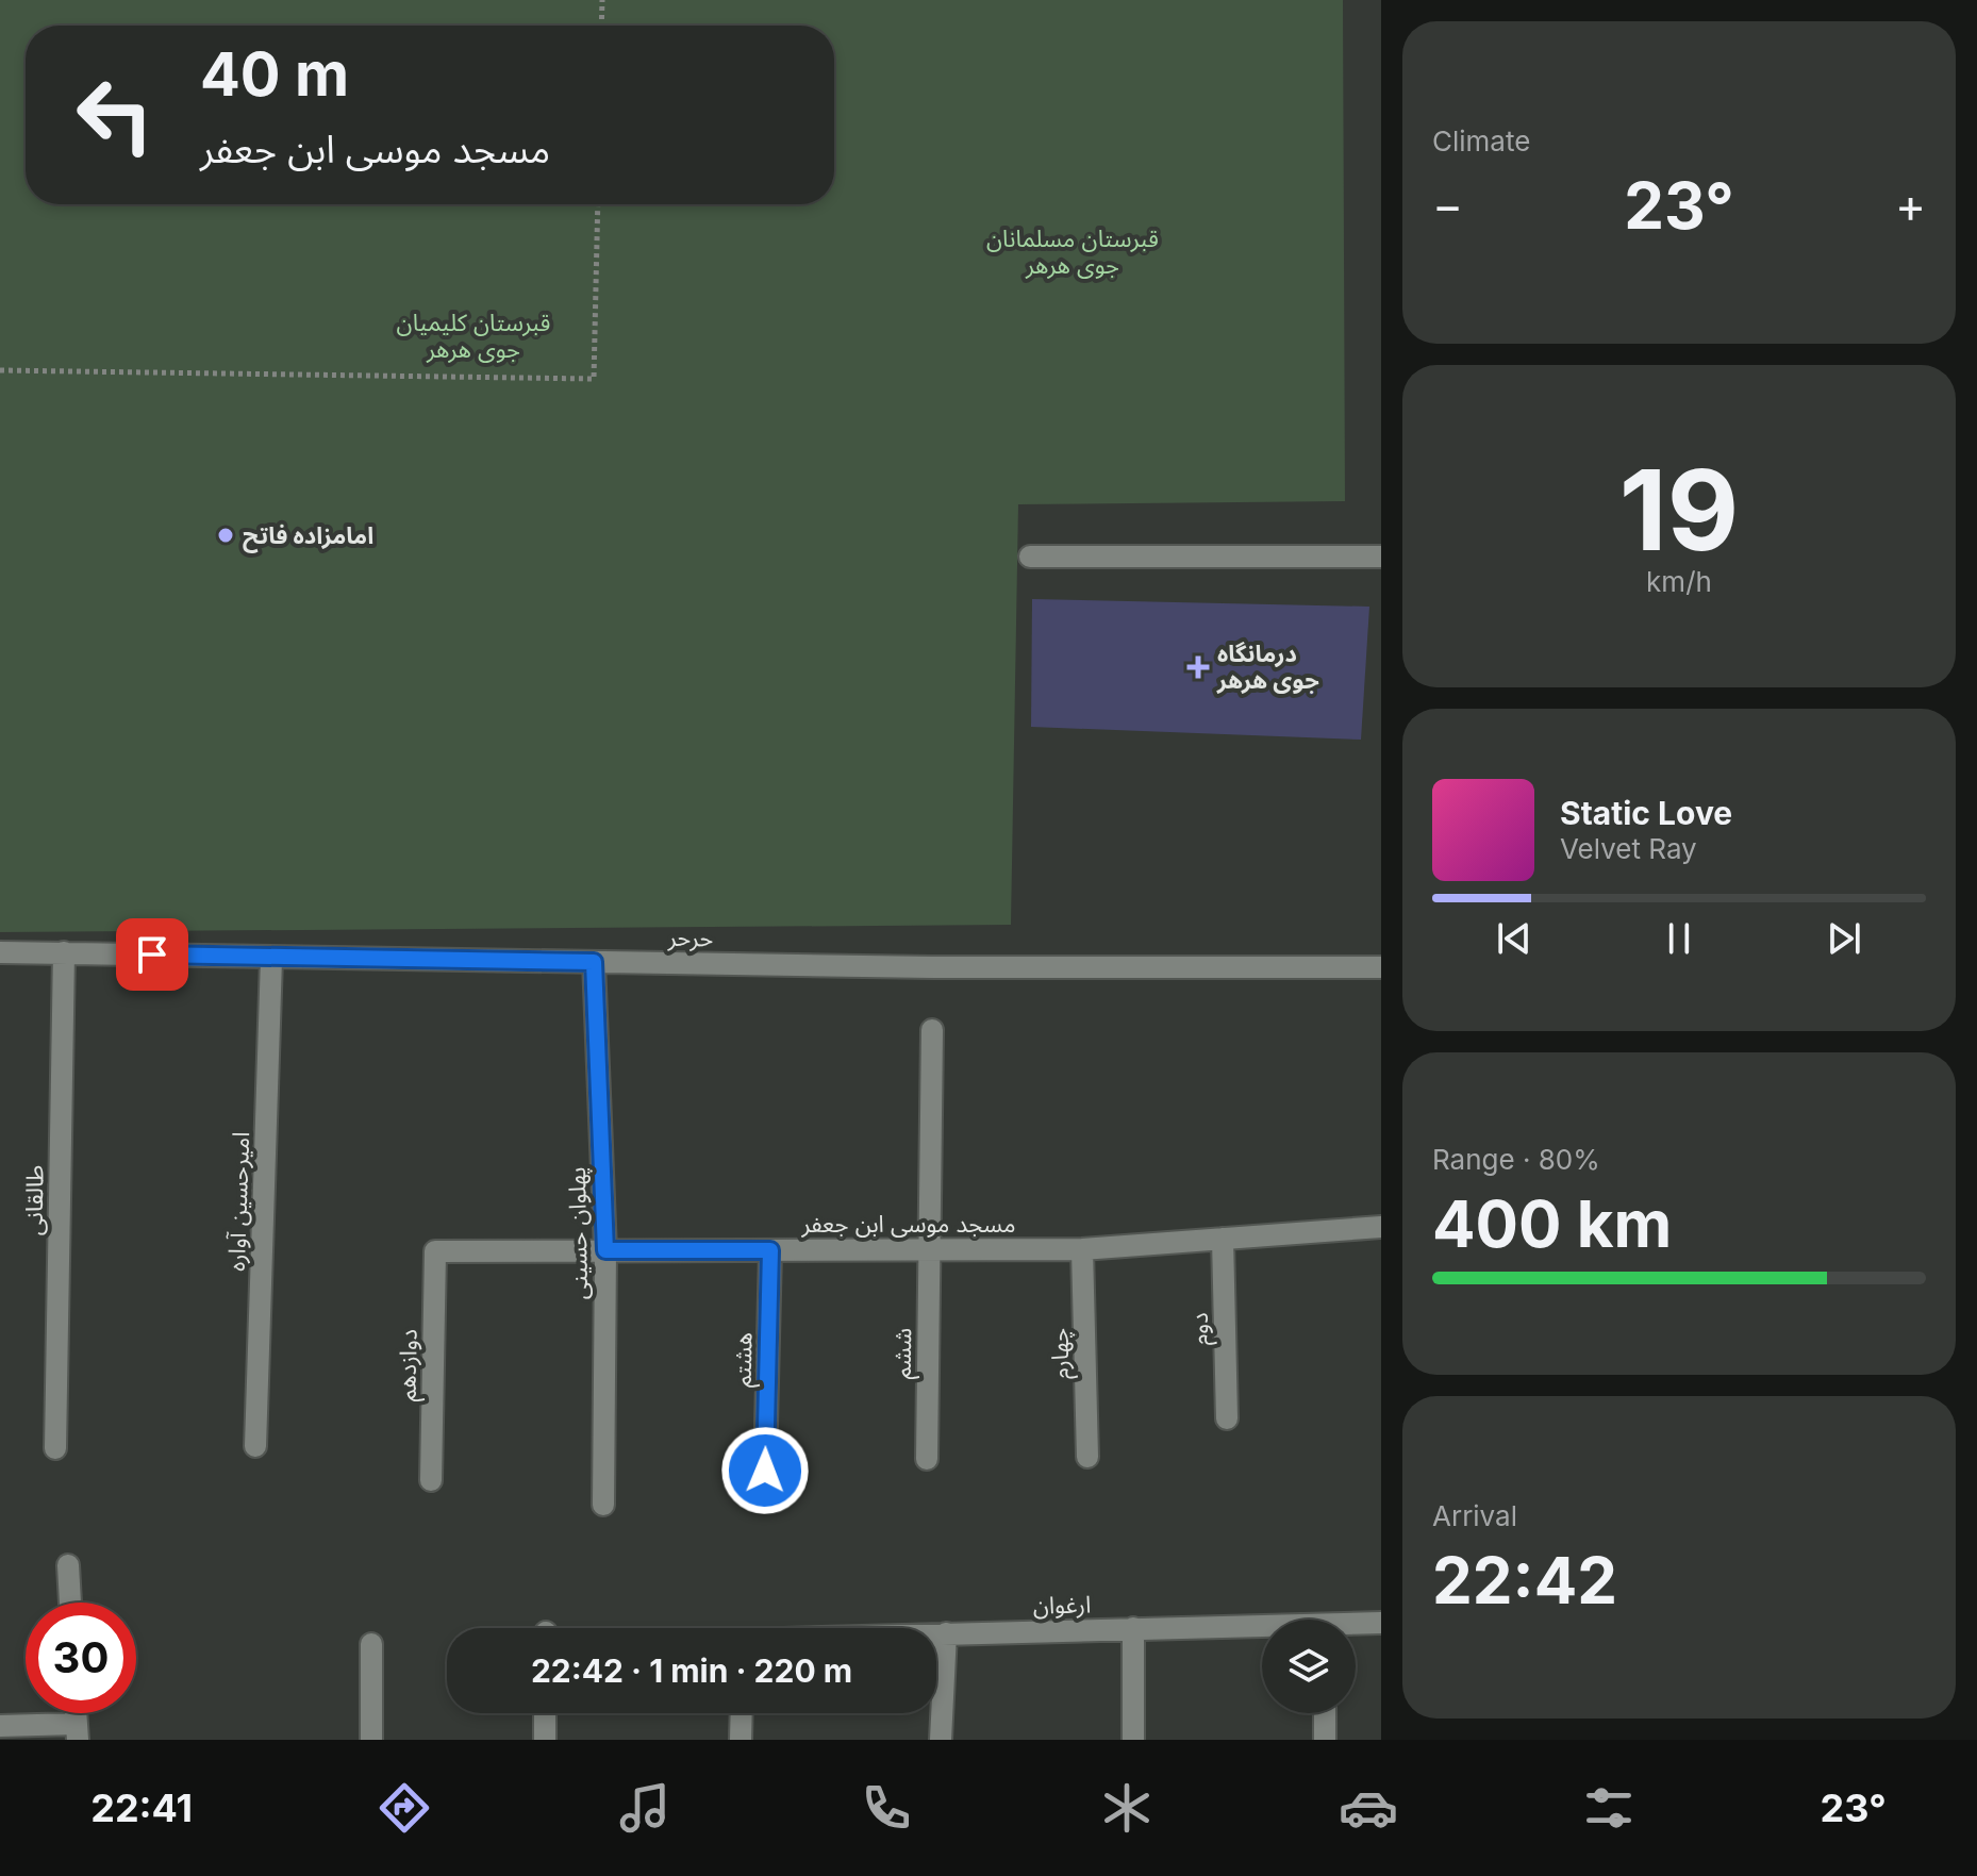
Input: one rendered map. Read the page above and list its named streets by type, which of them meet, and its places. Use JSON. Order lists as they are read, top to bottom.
{
  "streets": {
    "street": [
      "حرحر",
      "طالقانی",
      "امیرحسین آواره",
      "مسجد موسی ابن جعفر",
      "پهلوان حسینی",
      "دوم",
      "ششم",
      "چهارم",
      "هشتم",
      "دوازدهم",
      "ارغوان"
    ]
  },
  "crossings": [
    ["حرحر", "طالقانی"],
    ["حرحر", "امیرحسین آواره"],
    ["حرحر", "پهلوان حسینی"],
    ["مسجد موسی ابن جعفر", "پهلوان حسینی"],
    ["مسجد موسی ابن جعفر", "دوم"],
    ["مسجد موسی ابن جعفر", "ششم"],
    ["مسجد موسی ابن جعفر", "چهارم"],
    ["مسجد موسی ابن جعفر", "هشتم"],
    ["مسجد موسی ابن جعفر", "دوازدهم"]
  ],
  "parks": ["قبرستان مسلمانان جوی هرهر", "قبرستان کلیمیان جوی هرهر"],
  "places": {
    "other": ["امامزاده فاتح"],
    "health": ["درمانگاه جوی هرهر"]
  },
  "page": {
    "tile": [
      "Climate",
      ["19", "km/h"],
      ["Range · 80%", "400 km"],
      ["Arrival", "22:42"]
    ],
    "turn": ["40 m", "مسجد موسی ابن جعفر"],
    "heat": ["−", "23°", "+"],
    "song": ["Static Love", "Velvet Ray"],
    "limit": "30",
    "trip": "22:42 · 1 min · 220 m",
    "tabs": ["22:41", "23°"]
  }
}
